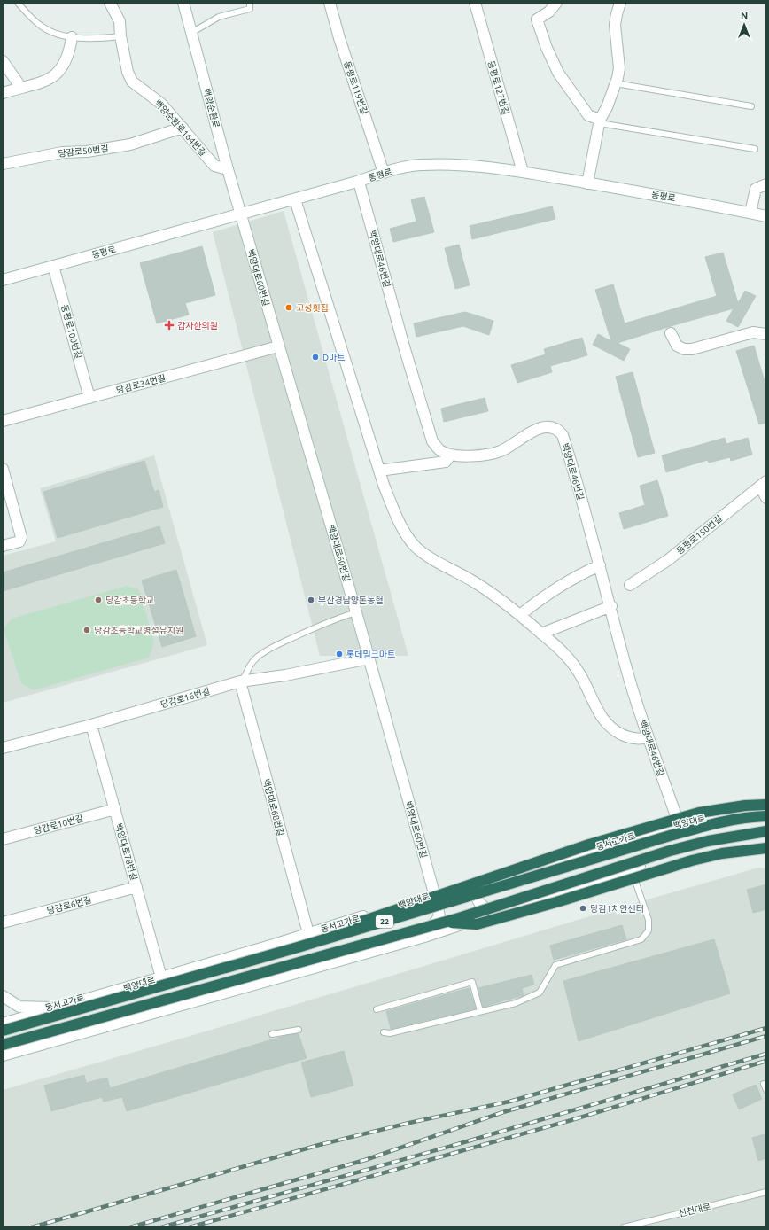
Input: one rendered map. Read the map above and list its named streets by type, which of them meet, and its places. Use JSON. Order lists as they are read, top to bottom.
{
  "streets": {
    "highway": ["동서고가로", "22"],
    "street": [
      "동평로119번길",
      "동평로127번길",
      "백양순환로",
      "백양순환로164번길",
      "당감로50번길",
      "동평로",
      "백양대로46번길",
      "백양대로60번길",
      "동평로100번길",
      "당감로34번길",
      "동평로150번길",
      "당감로16번길",
      "백양대로68번길",
      "백양대로",
      "당감로10번길",
      "백양대로78번길",
      "당감로6번길"
    ],
    "lane": ["신천대로"]
  },
  "crossings": [
    ["동평로119번길", "동평로"],
    ["동평로127번길", "동평로"],
    ["백양순환로", "백양순환로164번길"],
    ["백양순환로", "동평로"],
    ["백양순환로", "백양대로60번길"],
    ["백양순환로164번길", "당감로50번길"],
    ["동평로", "백양대로46번길"],
    ["동평로", "백양대로60번길"],
    ["동평로", "동평로100번길"],
    ["백양대로46번길", "백양대로"],
    ["백양대로60번길", "당감로34번길"],
    ["백양대로60번길", "당감로16번길"],
    ["백양대로60번길", "백양대로"],
    ["동평로100번길", "당감로34번길"],
    ["당감로16번길", "백양대로68번길"],
    ["당감로16번길", "백양대로78번길"],
    ["백양대로68번길", "백양대로"],
    ["백양대로", "백양대로78번길"],
    ["당감로10번길", "백양대로78번길"],
    ["백양대로78번길", "당감로6번길"]
  ],
  "places": {
    "other": [
      "고성횟집",
      "D마트",
      "당감초등학교",
      "부산경남양돈농협",
      "당감초등학교병설유치원",
      "롯데밀크마트",
      "당감1치안센터"
    ],
    "health": ["갑자한의원"]
  },
  "north": "top"
}
